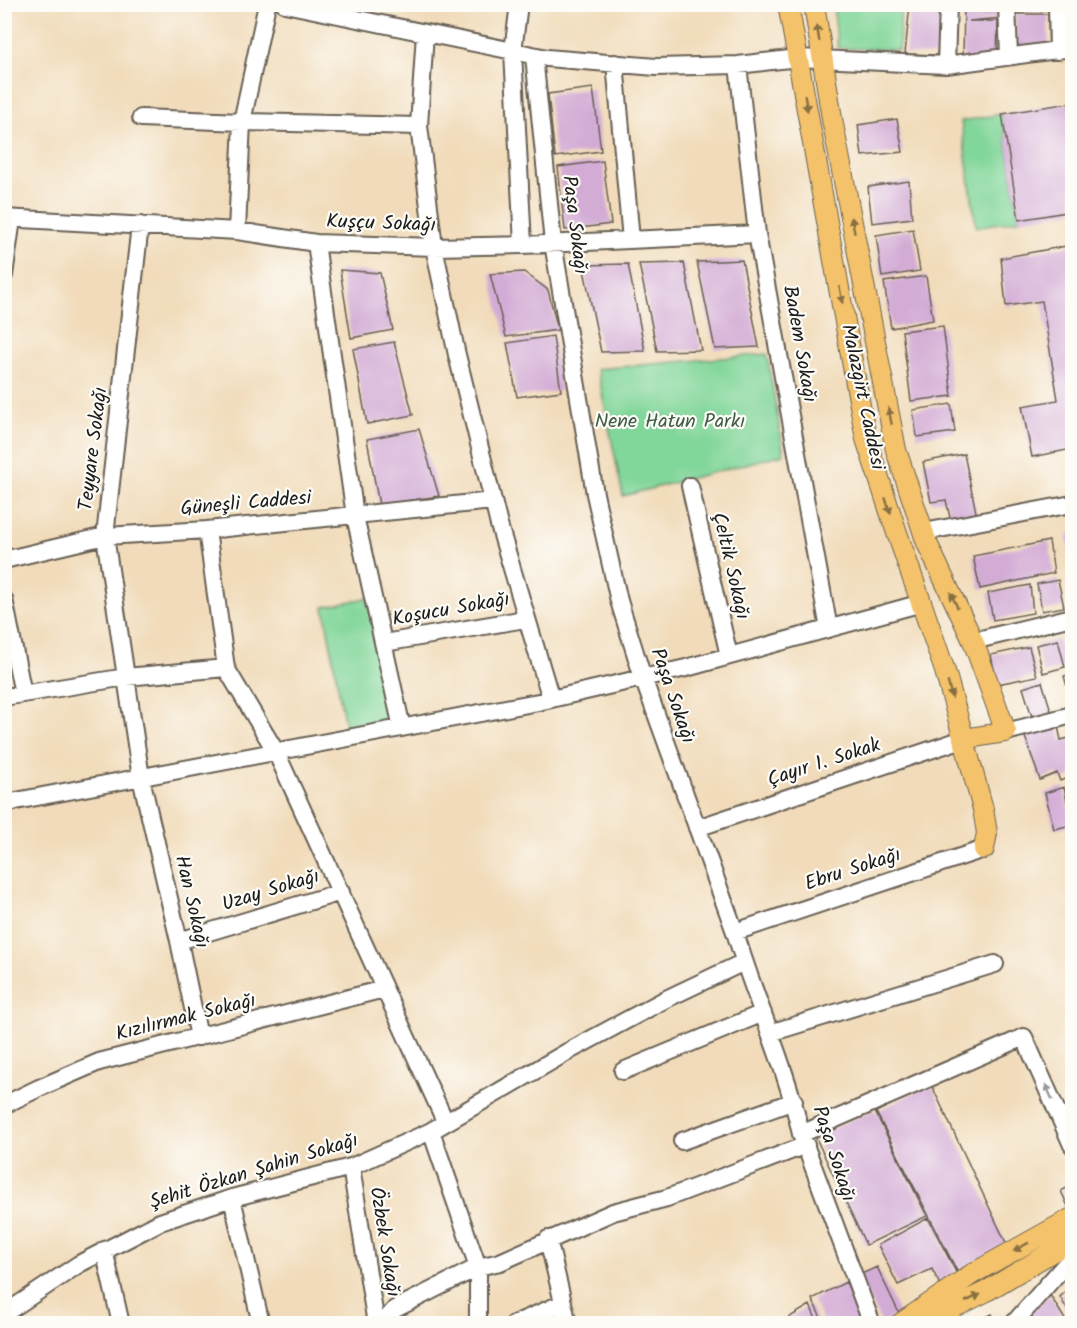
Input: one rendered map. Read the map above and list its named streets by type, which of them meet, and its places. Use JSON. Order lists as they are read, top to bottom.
{
  "streets": {
    "main road": ["Malazgirt Caddesi"],
    "street": [
      "Kuşçu Sokağı",
      "Paşa Sokağı",
      "Badem Sokağı",
      "Teyyare Sokağı",
      "Güneşli Caddesi",
      "Çeltik Sokağı",
      "Koşucu Sokağı",
      "Çayır 1. Sokak",
      "Ebru Sokağı",
      "Uzay Sokağı",
      "Han Sokağı",
      "Kızılırmak Sokağı",
      "Şehit Özkan Şahin Sokağı",
      "Özbek Sokağı"
    ]
  },
  "crossings": [
    ["Kuşçu Sokağı", "Paşa Sokağı"],
    ["Kuşçu Sokağı", "Badem Sokağı"],
    ["Kuşçu Sokağı", "Teyyare Sokağı"],
    ["Paşa Sokağı", "Çayır 1. Sokak"],
    ["Paşa Sokağı", "Ebru Sokağı"],
    ["Paşa Sokağı", "Şehit Özkan Şahin Sokağı"],
    ["Malazgirt Caddesi", "Çayır 1. Sokak"],
    ["Malazgirt Caddesi", "Ebru Sokağı"],
    ["Teyyare Sokağı", "Güneşli Caddesi"],
    ["Teyyare Sokağı", "Han Sokağı"],
    ["Uzay Sokağı", "Han Sokağı"],
    ["Han Sokağı", "Kızılırmak Sokağı"],
    ["Şehit Özkan Şahin Sokağı", "Özbek Sokağı"]
  ],
  "parks": ["Nene Hatun Parkı"]
}
